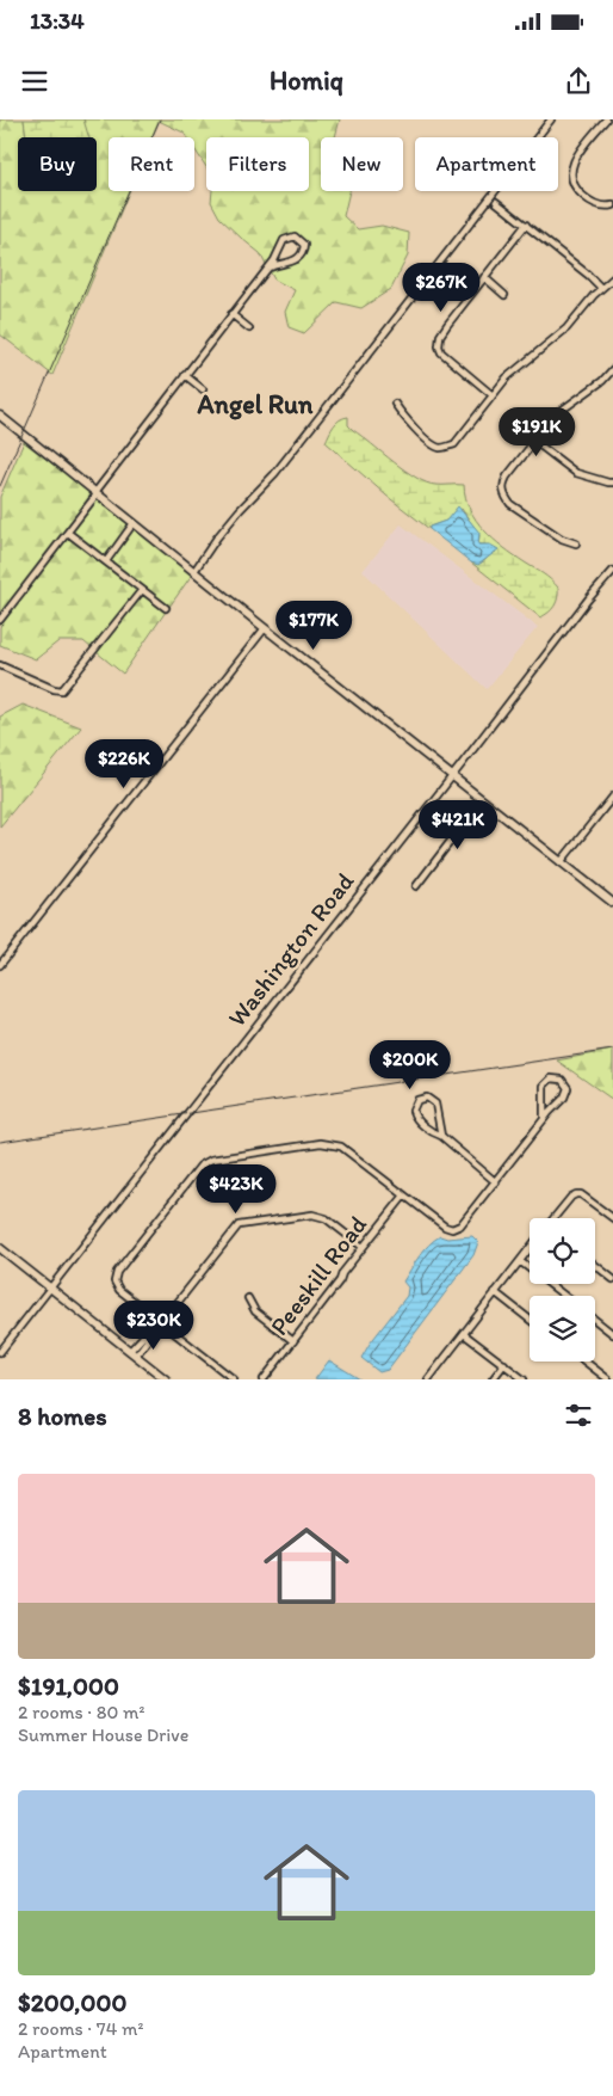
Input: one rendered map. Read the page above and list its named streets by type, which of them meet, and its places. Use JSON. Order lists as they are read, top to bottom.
{
  "streets": {
    "street": ["Washington Road", "Peeskill Road"]
  },
  "districts": ["Angel Run"],
  "page": {
    "status": "13:34",
    "header": "Homiq",
    "chip": [
      "Buy",
      "Rent",
      "Filters",
      "New",
      "Apartment"
    ],
    "price": [
      "$267K",
      "$191K",
      "$177K",
      "$226K",
      "$421K",
      "$200K",
      "$423K",
      "$230K"
    ],
    "heading": "8 homes",
    "list": [
      {
        "name": "$191,000",
        "note": "2 rooms · 80 m² · Summer House Drive"
      },
      {
        "name": "$200,000",
        "note": "2 rooms · 74 m² · Apartment"
      }
    ]
  }
}
